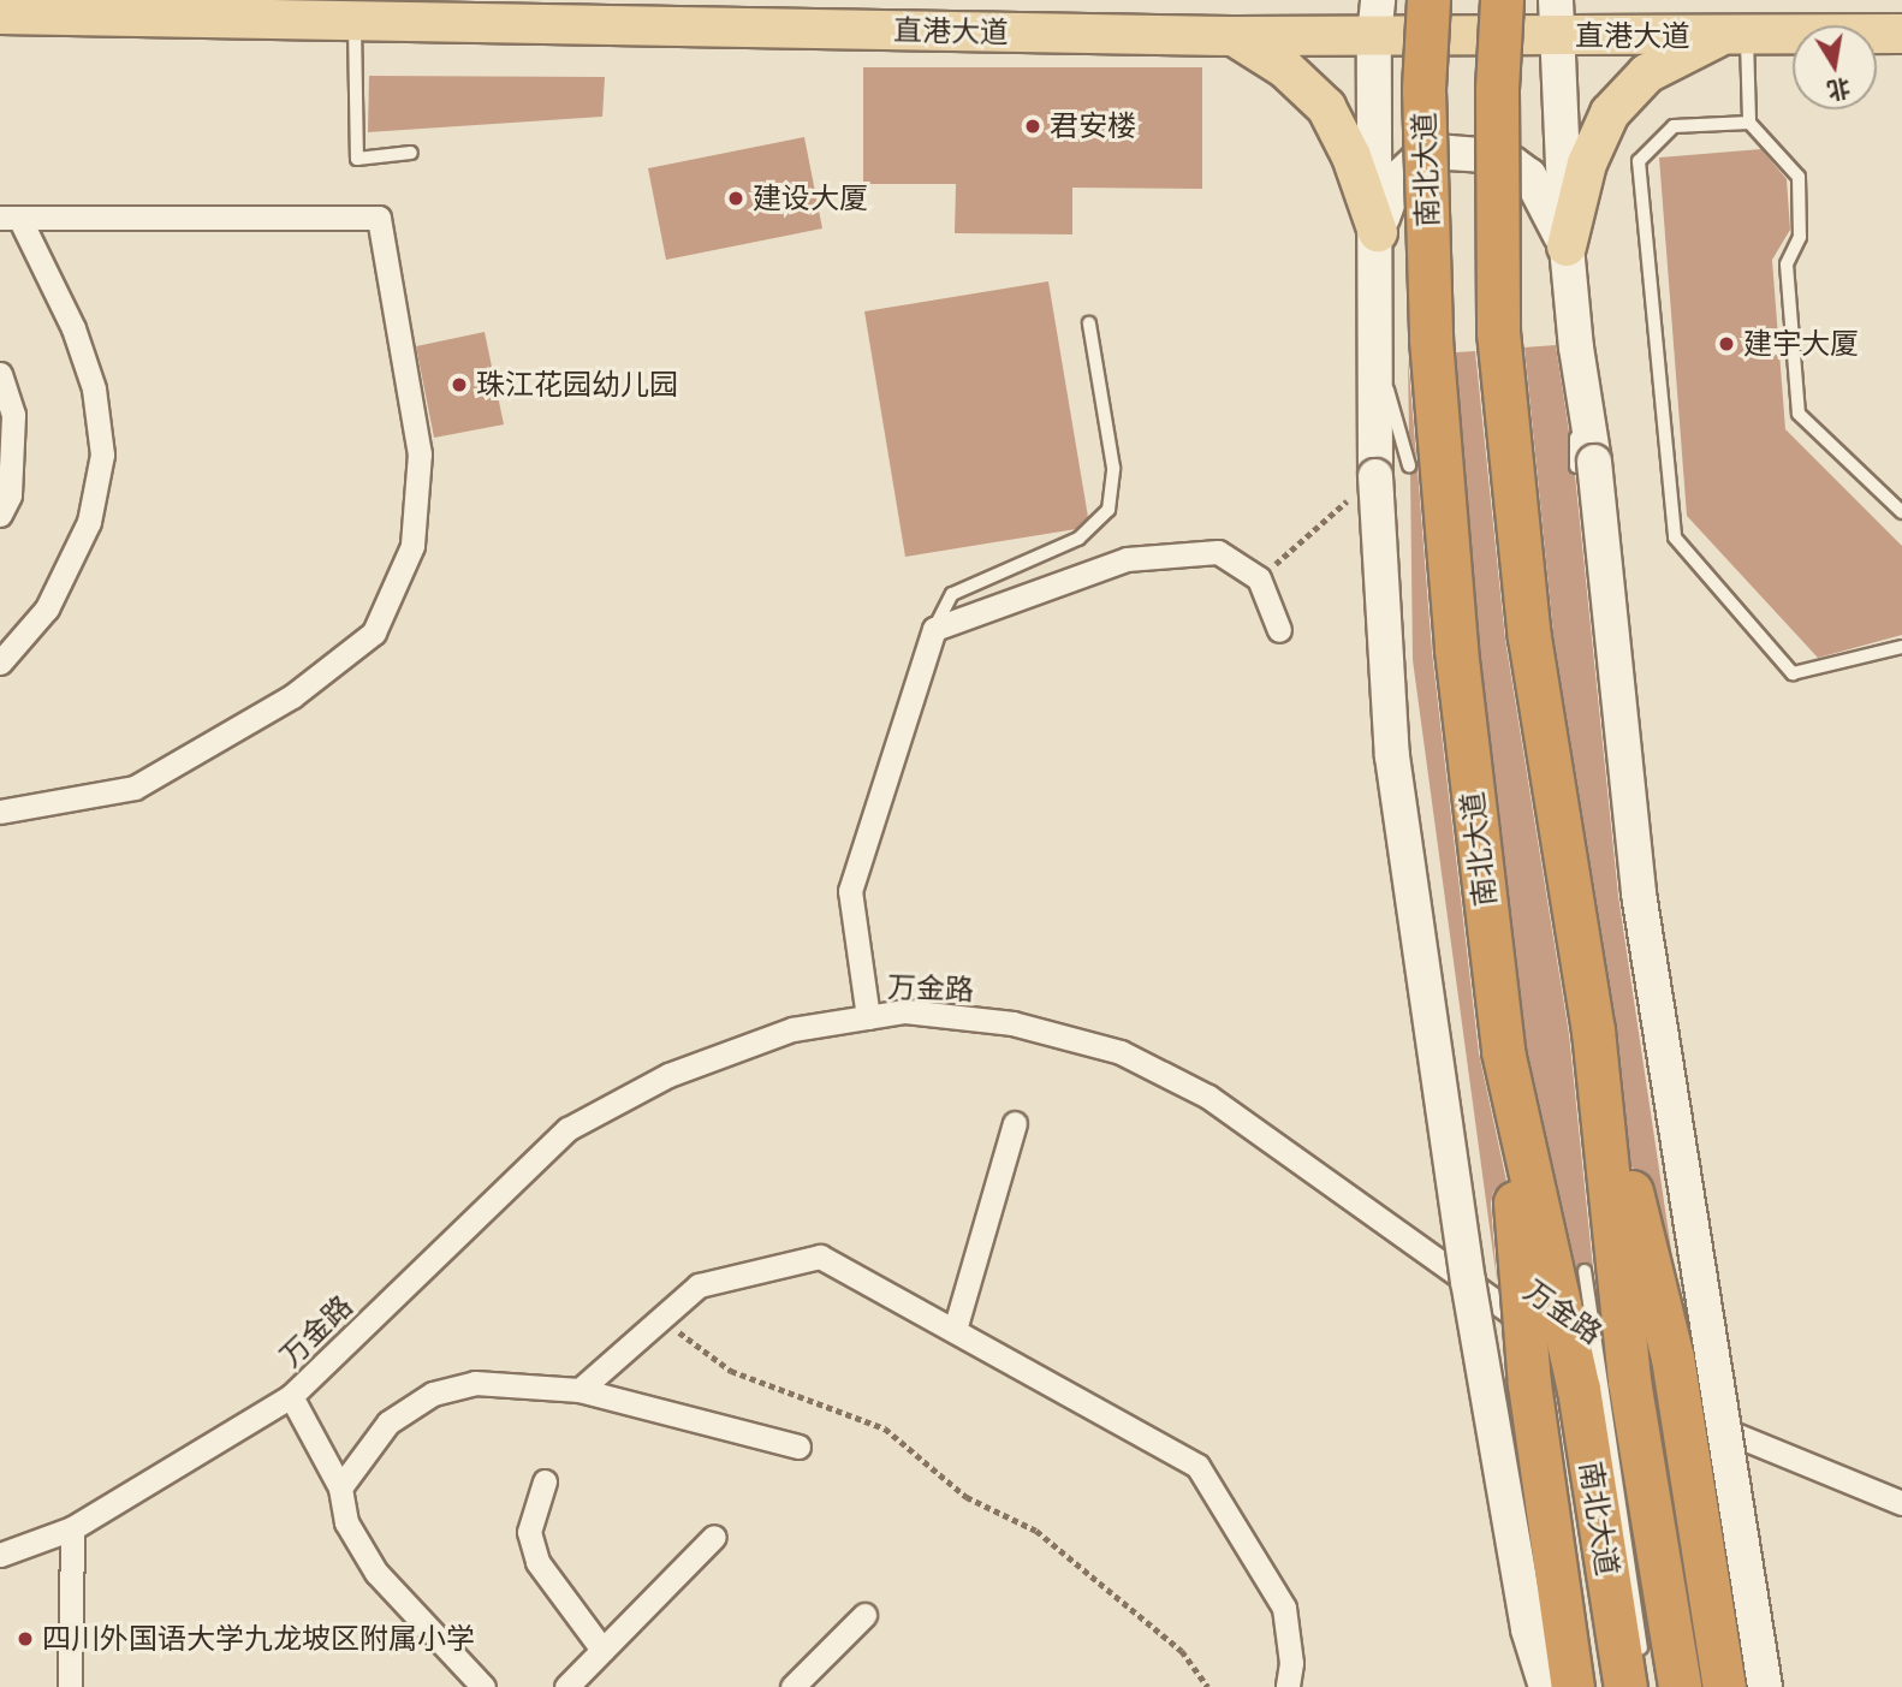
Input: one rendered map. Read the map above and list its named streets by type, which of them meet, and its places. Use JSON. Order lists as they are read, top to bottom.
{
  "streets": {
    "highway": ["南北大道"],
    "main road": ["直港大道"],
    "street": ["万金路"]
  },
  "crossings": [
    ["直港大道", "南北大道"]
  ],
  "places": [
    "君安楼",
    "建设大厦",
    "建宇大厦",
    "珠江花园幼儿园",
    "四川外国语大学九龙坡区附属小学"
  ],
  "north": "bottom"
}
